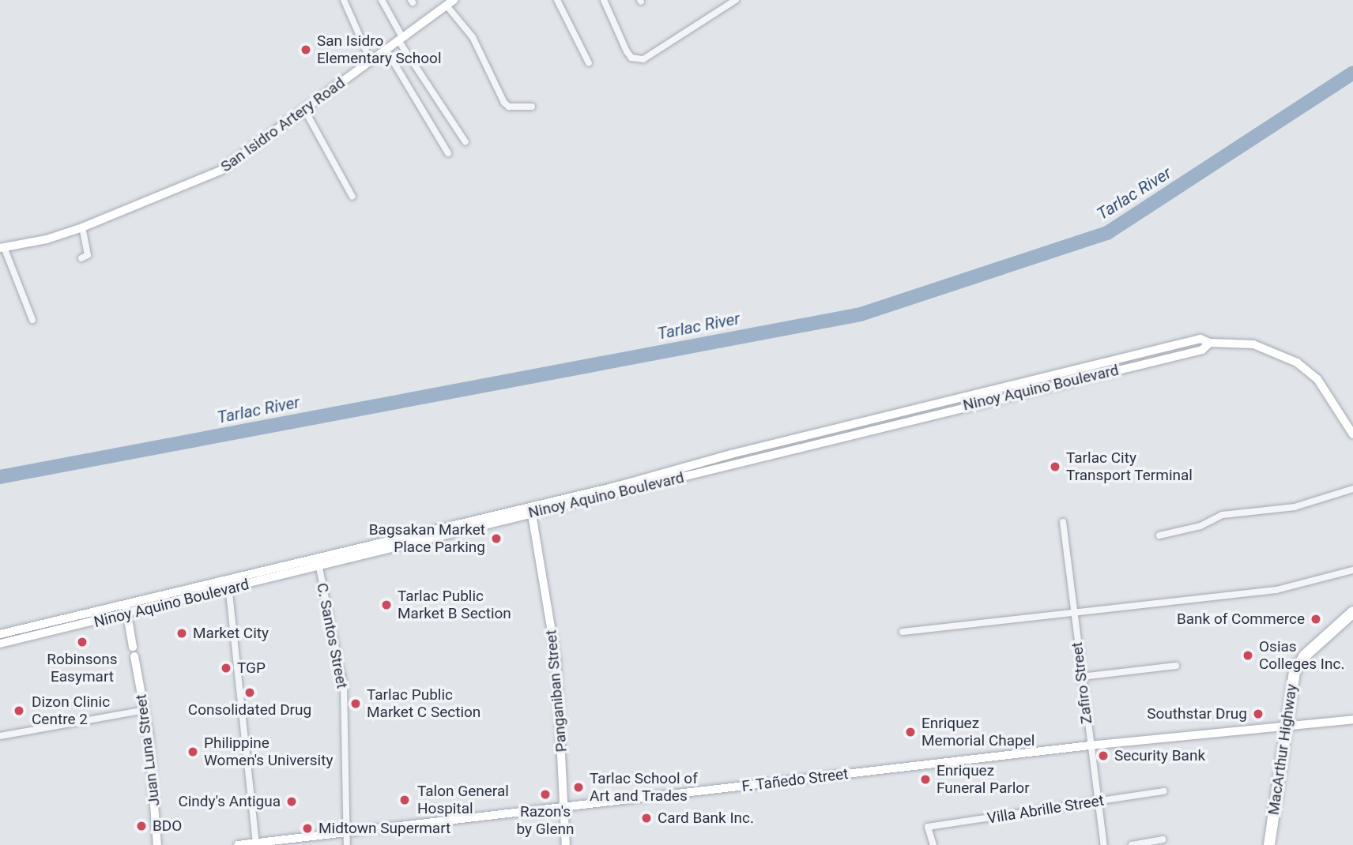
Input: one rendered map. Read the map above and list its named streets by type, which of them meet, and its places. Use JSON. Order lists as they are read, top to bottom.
{
  "streets": {
    "highway": ["MacArthur Highway"],
    "main road": [
      "San Isidro Artery Road",
      "Ninoy Aquino Boulevard",
      "Panganiban Street",
      "Juan Luna Street",
      "F. Tañedo Street"
    ],
    "street": ["C. Santos Street", "Zafiro Street", "Villa Abrille Street"]
  },
  "crossings": [
    ["Ninoy Aquino Boulevard", "C. Santos Street"],
    ["Ninoy Aquino Boulevard", "Panganiban Street"],
    ["C. Santos Street", "F. Tañedo Street"],
    ["Zafiro Street", "F. Tañedo Street"],
    ["Zafiro Street", "Villa Abrille Street"],
    ["Panganiban Street", "F. Tañedo Street"],
    ["MacArthur Highway", "F. Tañedo Street"]
  ],
  "water": ["Tarlac River"],
  "places": [
    "San Isidro Elementary School",
    "Tarlac City Transport Terminal",
    "Bagsakan Market Place Parking",
    "Tarlac Public Market B Section",
    "Bank of Commerce",
    "Market City",
    "Robinsons Easymart",
    "Osias Colleges Inc.",
    "TGP",
    "Consolidated Drug",
    "Tarlac Public Market C Section",
    "Dizon Clinic Centre 2",
    "Southstar Drug",
    "Enriquez Memorial Chapel",
    "Philippine Women's University",
    "Security Bank",
    "Enriquez Funeral Parlor",
    "Tarlac School of Art and Trades",
    "Razon's by Glenn",
    "Talon General Hospital",
    "Cindy's Antigua",
    "Card Bank Inc.",
    "BDO",
    "Midtown Supermart"
  ]
}
